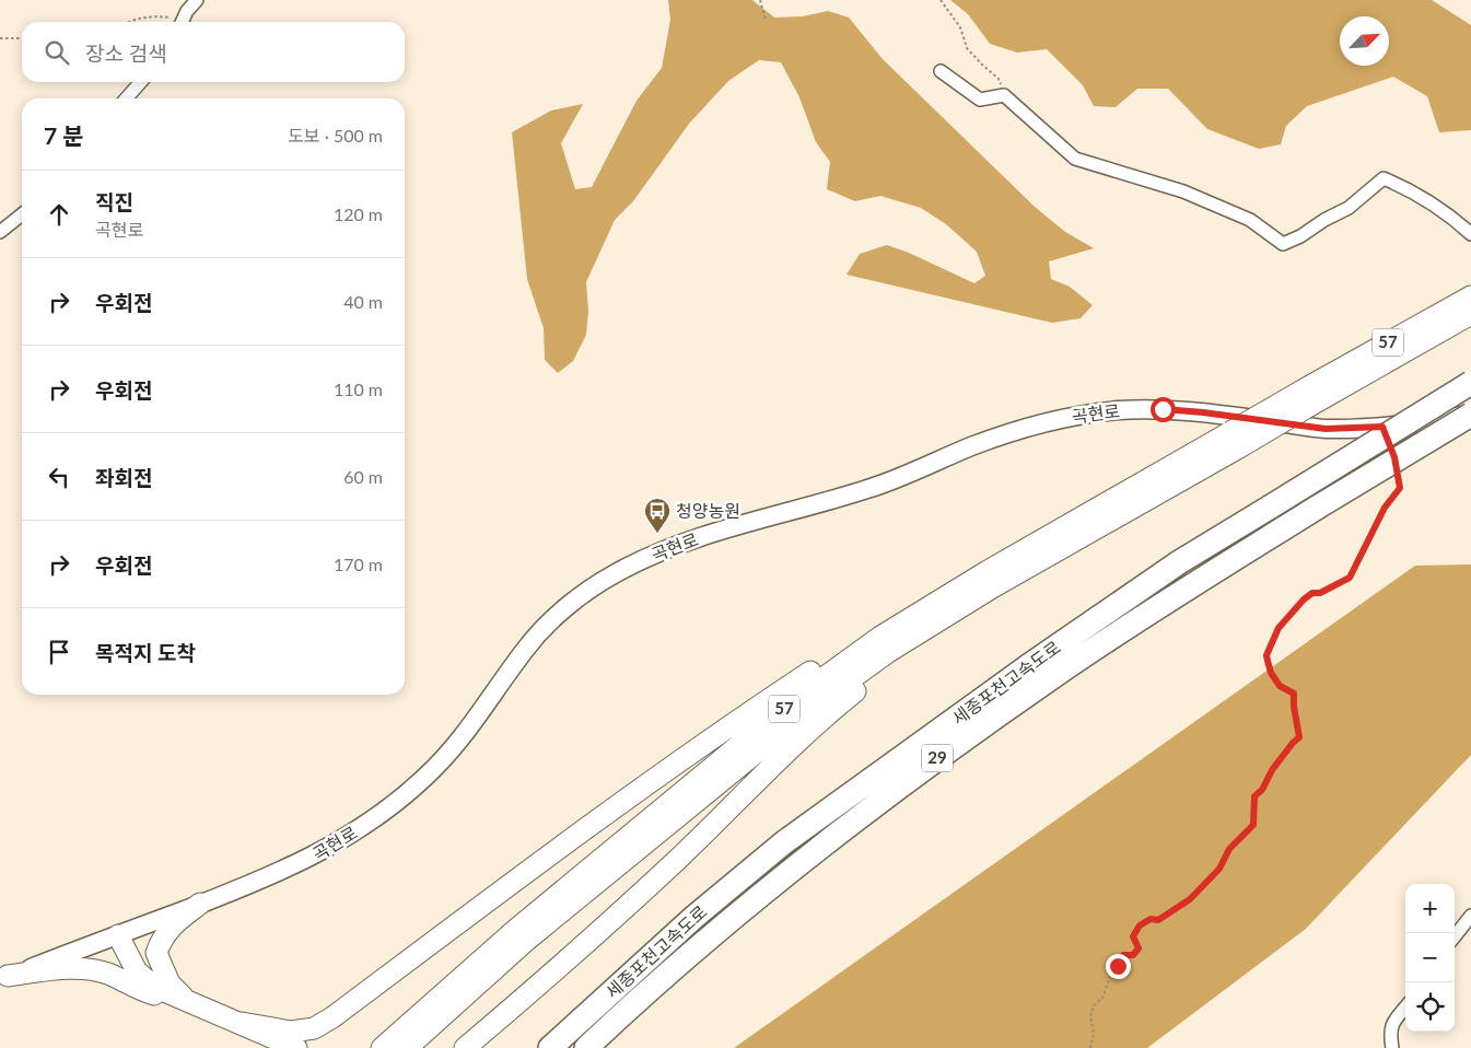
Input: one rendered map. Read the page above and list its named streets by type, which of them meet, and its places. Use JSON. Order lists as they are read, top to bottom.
{
  "streets": {
    "highway": ["57", "세종포천고속도로", "29"],
    "main road": ["곡현로"]
  },
  "crossings": [
    ["곡현로", "세종포천고속도로"]
  ],
  "places": {
    "bus stop": ["청양농원"]
  },
  "north": "top right",
  "page": {
    "search": "장소 검색",
    "heading": ["7 분", "도보 · 500 m"],
    "list": [
      ["직진", "곡현로", "120 m"],
      ["우회전", "40 m"],
      ["우회전", "110 m"],
      ["좌회전", "60 m"],
      ["우회전", "170 m"],
      "목적지 도착"
    ],
    "map_buttons": ["+", "−"]
  }
}
